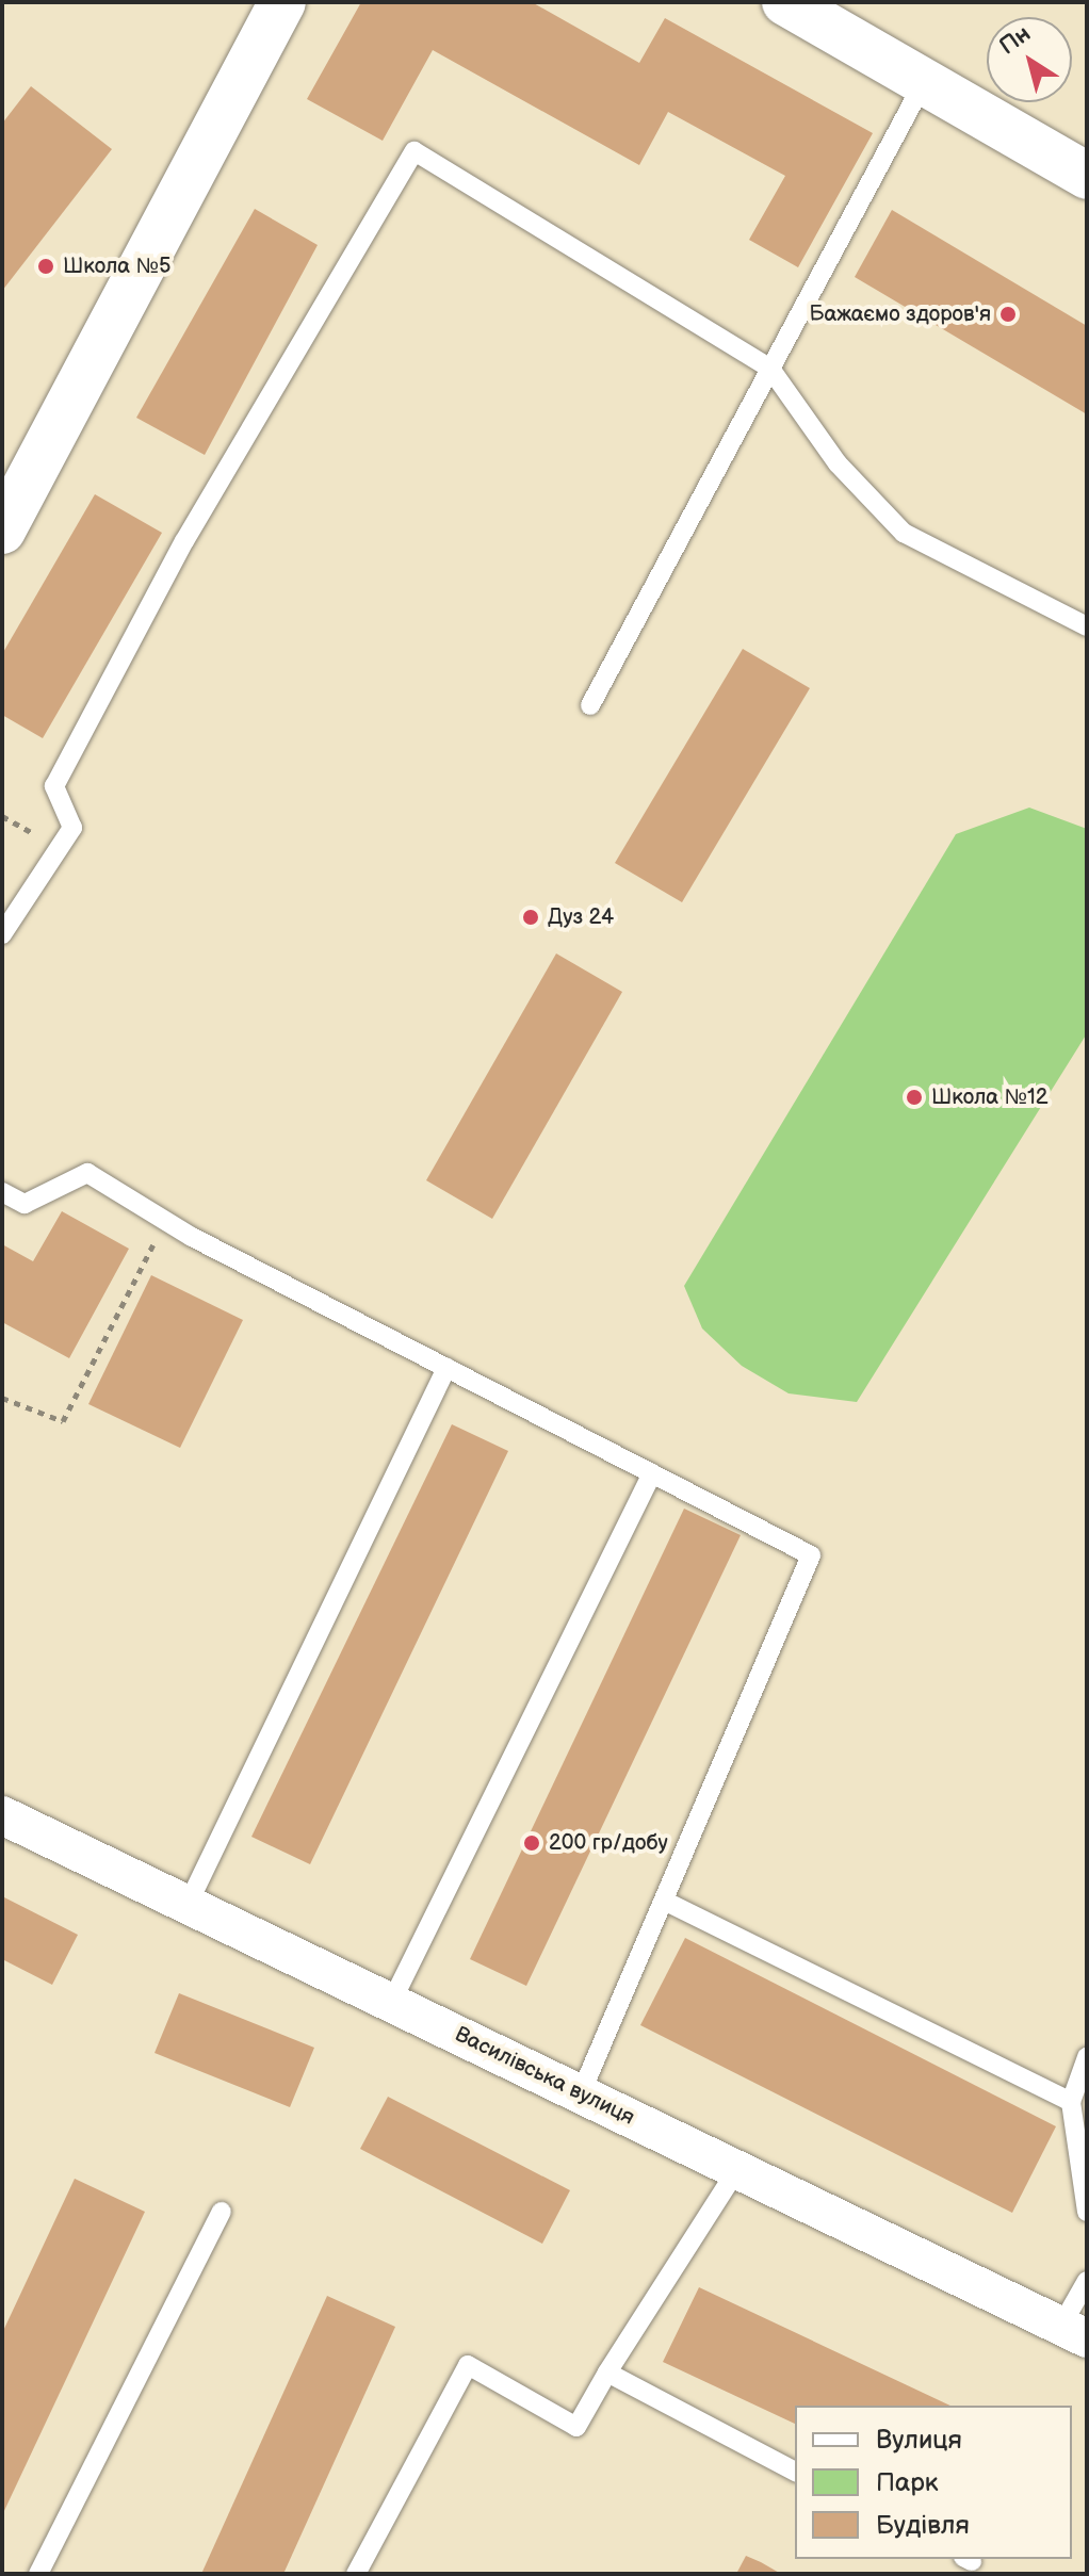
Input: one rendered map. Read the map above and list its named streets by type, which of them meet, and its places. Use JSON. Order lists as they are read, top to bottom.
{
  "streets": {
    "street": ["Василівська вулиця"]
  },
  "places": [
    "Школа №5",
    "Бажаємо здоров'я",
    "Дуз 24",
    "Школа №12",
    "200 гр/добу"
  ],
  "legend": ["Вулиця", "Парк", "Будівля"],
  "north": "top left"
}
